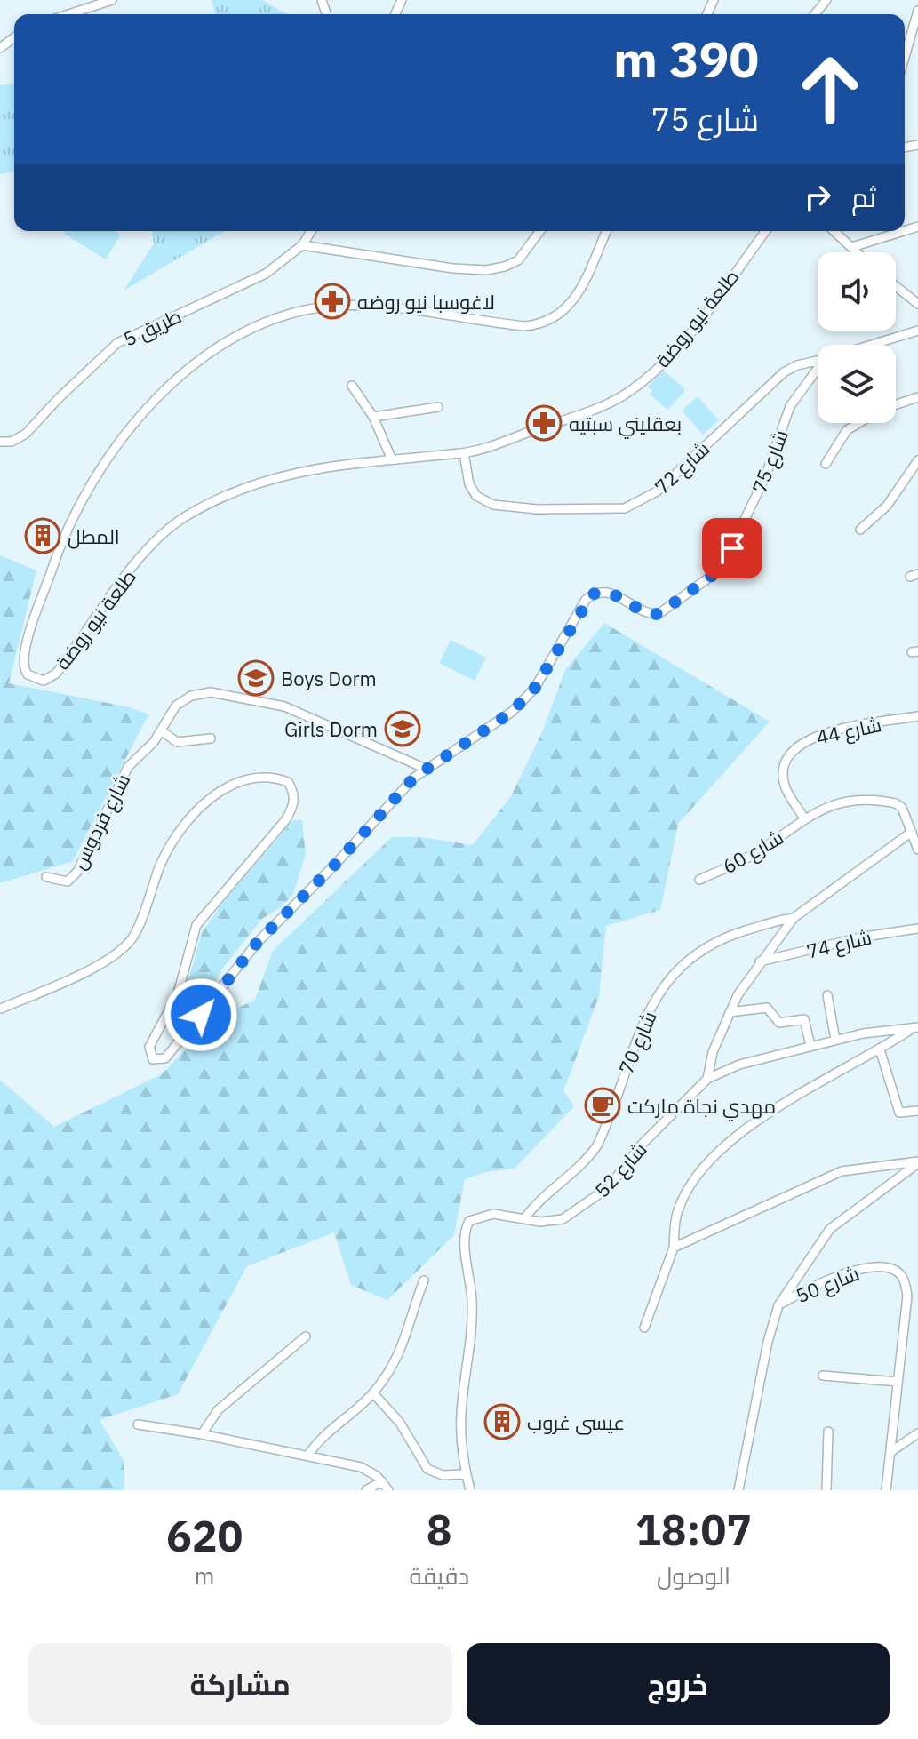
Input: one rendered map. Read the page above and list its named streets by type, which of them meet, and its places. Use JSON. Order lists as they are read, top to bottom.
{
  "streets": {
    "street": [
      "طلعة نيو روضة",
      "طريق 5",
      "شارع 75",
      "شارع 72",
      "شارع 44",
      "شارع فردوس",
      "شارع 60",
      "شارع 74",
      "شارع 70",
      "شارع 52",
      "شارع 50"
    ]
  },
  "crossings": [
    ["طلعة نيو روضة", "شارع 72"],
    ["شارع 75", "شارع فردوس"],
    ["شارع 44", "شارع 60"],
    ["شارع 70", "شارع 52"]
  ],
  "places": {
    "pharmacy": ["لاغوسبا نيو روضه", "بعقليني سبتيه"],
    "building": ["المطل", "عيسى غروب"],
    "school or university": ["Boys Dorm", "Girls Dorm"],
    "cafe": ["مهدي نجاة ماركت"]
  },
  "page": {
    "turn": ["390 m", "شارع 75"],
    "then": "ثم",
    "eta": [
      "18:07",
      "الوصول",
      "8",
      "دقيقة",
      "620",
      "m"
    ],
    "buttons": ["خروج", "مشاركة"]
  }
}
